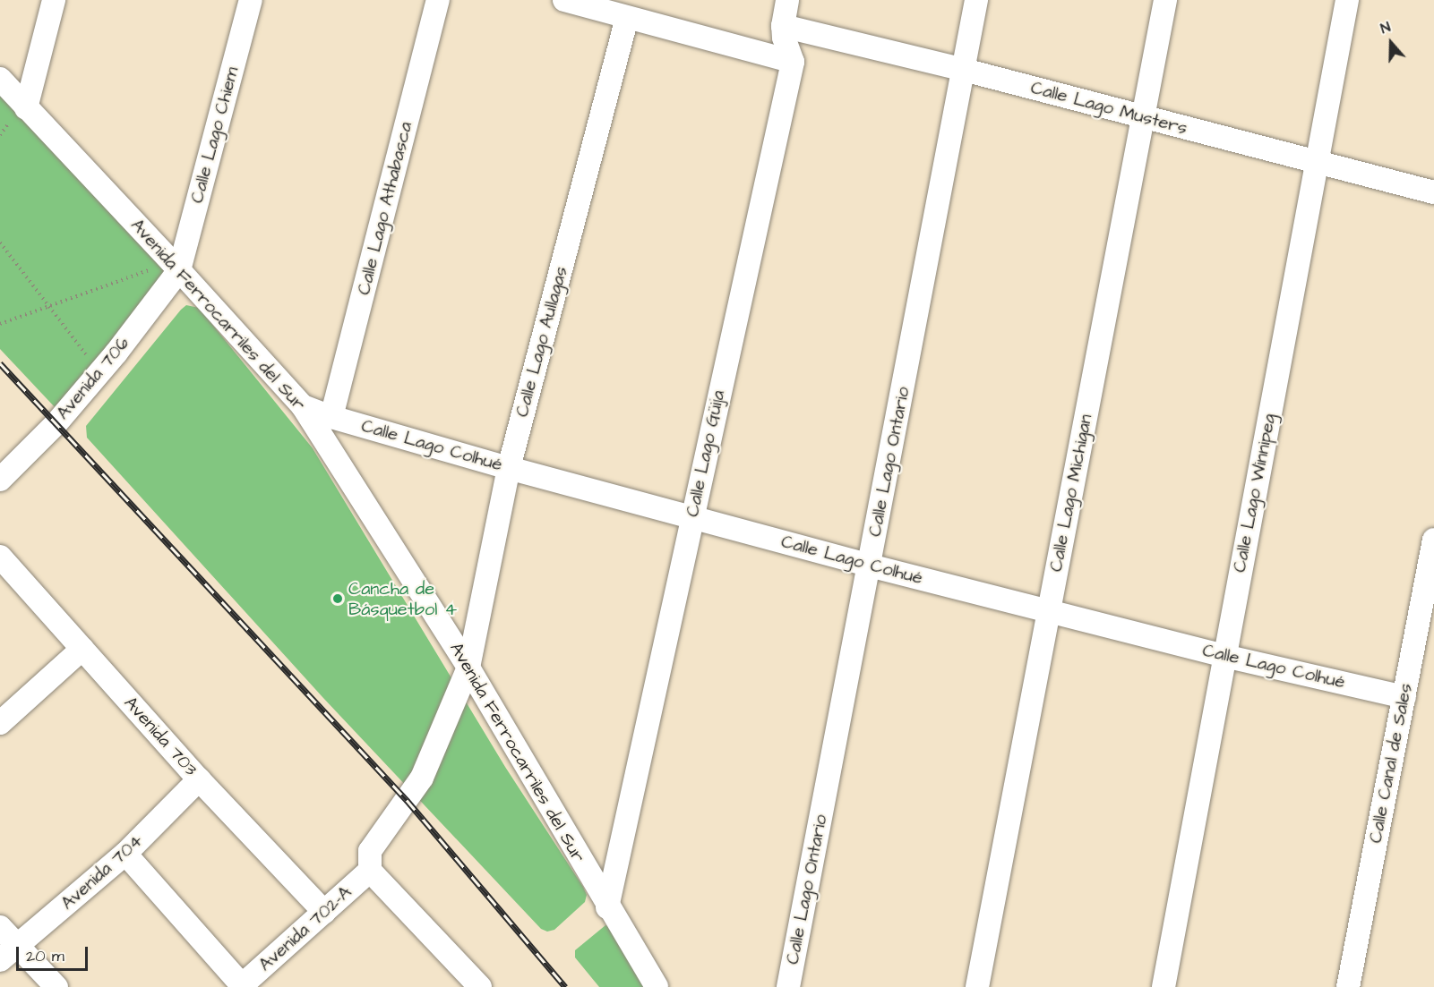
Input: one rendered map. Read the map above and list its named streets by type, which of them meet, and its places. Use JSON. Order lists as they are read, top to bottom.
{
  "streets": {
    "street": [
      "Calle Lago Musters",
      "Calle Lago Chiem",
      "Calle Lago Athabasca",
      "Avenida Ferrocarriles del Sur",
      "Calle Lago Aullagas",
      "Avenida 706",
      "Calle Lago Colhué",
      "Calle Lago Güija",
      "Calle Lago Ontario",
      "Calle Lago Michigan",
      "Calle Lago Winnipeg",
      "Avenida 703",
      "Calle Canal de Sales",
      "Avenida 704",
      "Avenida 702-A"
    ]
  },
  "crossings": [
    ["Calle Lago Musters", "Calle Lago Ontario"],
    ["Calle Lago Musters", "Calle Lago Michigan"],
    ["Calle Lago Musters", "Calle Lago Winnipeg"],
    ["Calle Lago Chiem", "Avenida Ferrocarriles del Sur"],
    ["Calle Lago Chiem", "Avenida 706"],
    ["Calle Lago Athabasca", "Calle Lago Colhué"],
    ["Avenida Ferrocarriles del Sur", "Calle Lago Aullagas"],
    ["Avenida Ferrocarriles del Sur", "Avenida 706"],
    ["Avenida Ferrocarriles del Sur", "Calle Lago Colhué"],
    ["Avenida Ferrocarriles del Sur", "Calle Lago Güija"],
    ["Calle Lago Aullagas", "Calle Lago Colhué"],
    ["Calle Lago Aullagas", "Avenida 702-A"],
    ["Calle Lago Colhué", "Calle Lago Güija"],
    ["Calle Lago Colhué", "Calle Lago Ontario"],
    ["Calle Lago Colhué", "Calle Lago Michigan"],
    ["Calle Lago Colhué", "Calle Lago Winnipeg"],
    ["Calle Lago Colhué", "Calle Canal de Sales"],
    ["Avenida 703", "Avenida 704"],
    ["Avenida 703", "Avenida 702-A"]
  ],
  "places": ["Cancha de Básquetbol 4"],
  "scale_bar": "20 m",
  "north": "top"
}
